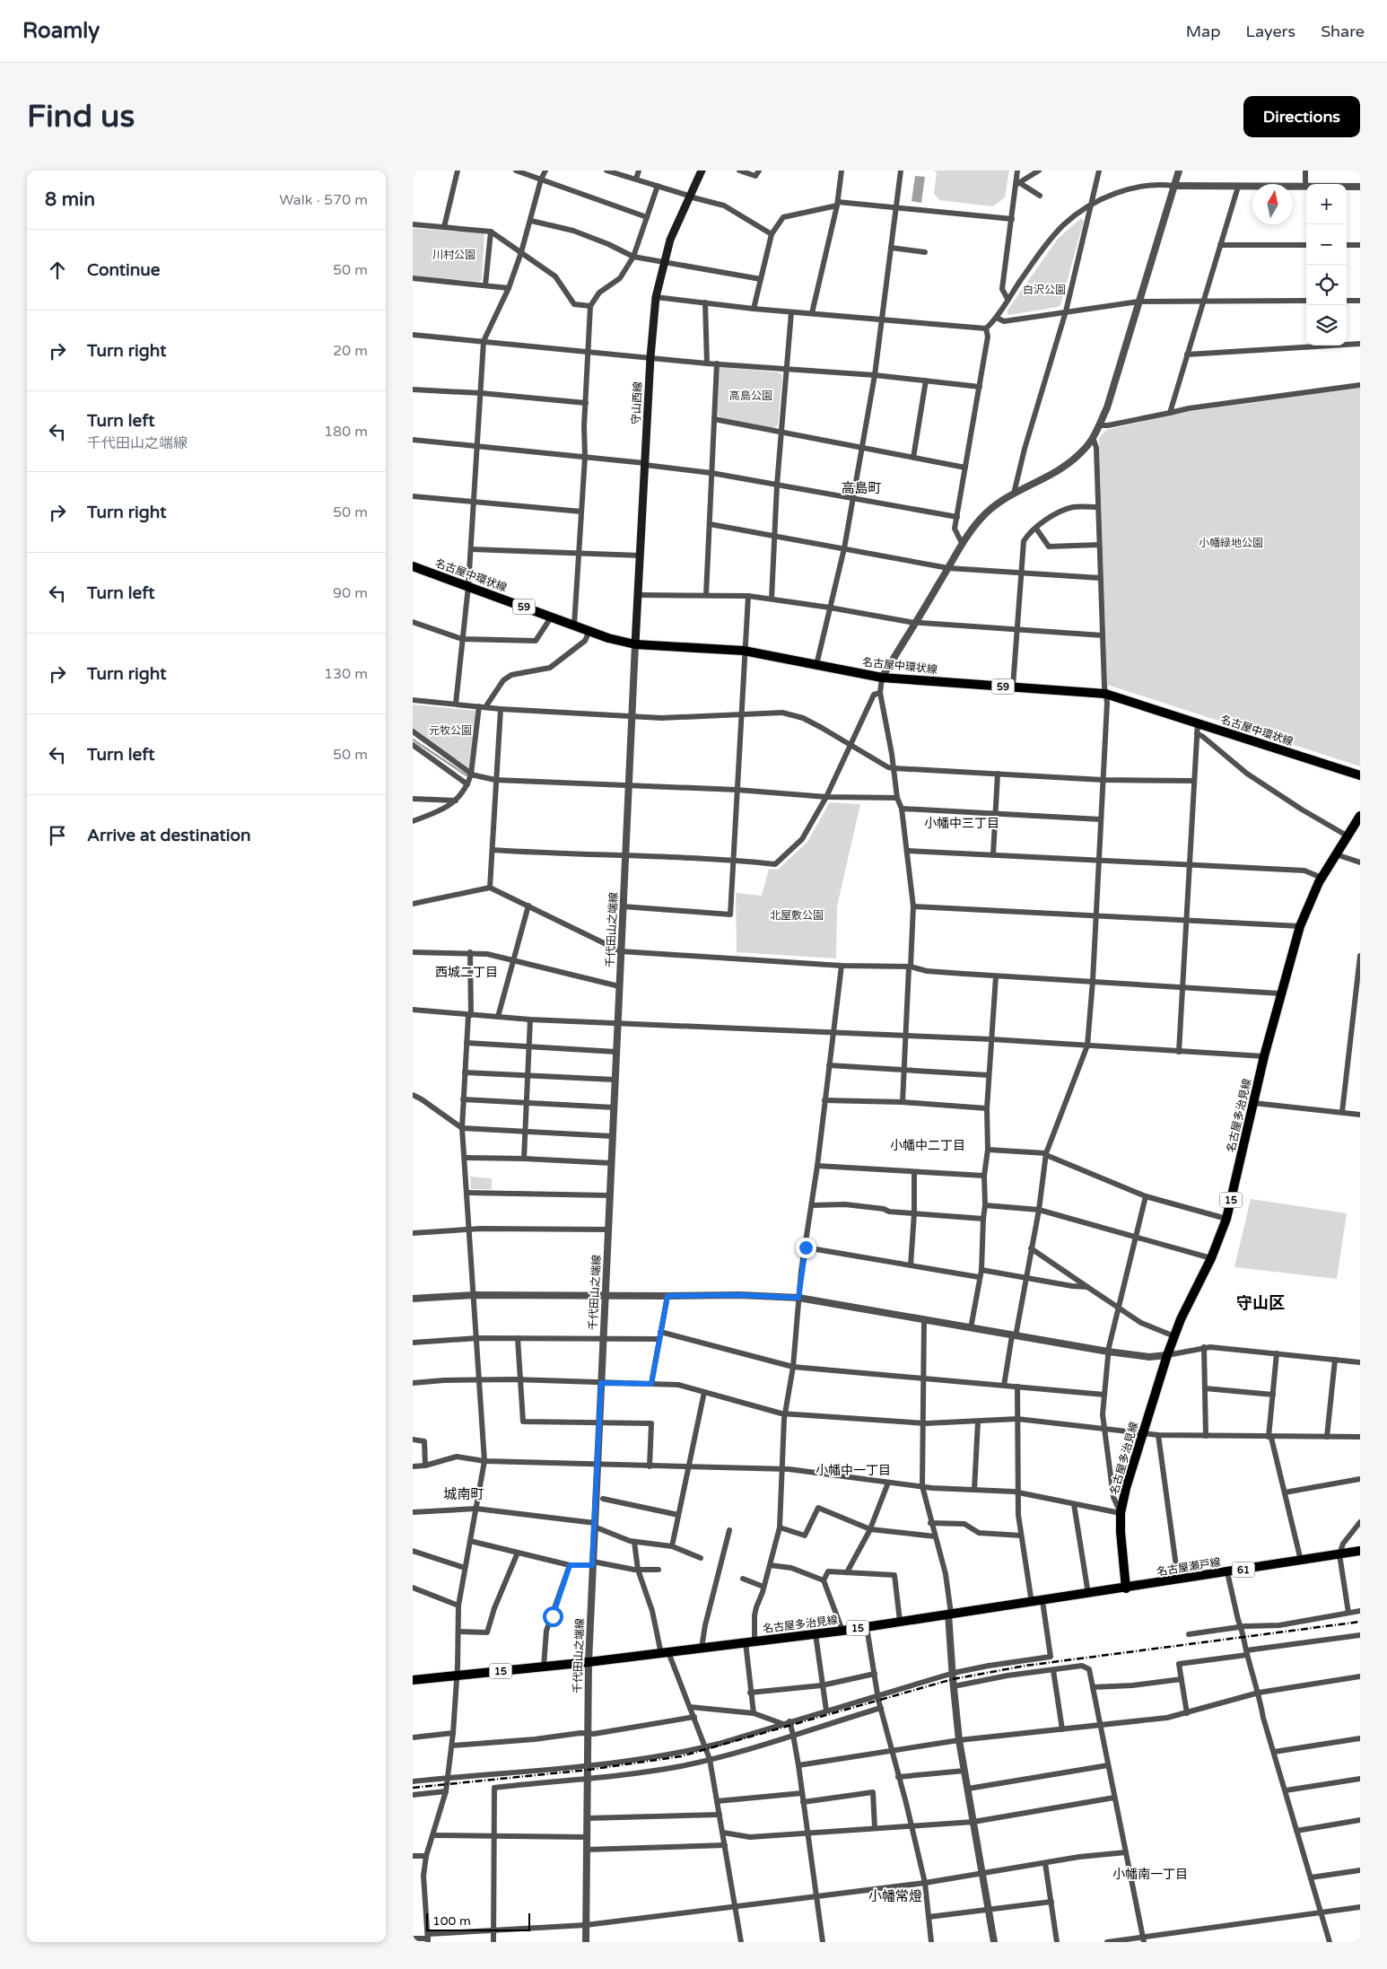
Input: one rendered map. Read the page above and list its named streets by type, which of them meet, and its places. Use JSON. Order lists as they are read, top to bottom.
{
  "streets": {
    "main road": [
      "守山西線",
      "名古屋中環状線",
      "59",
      "名古屋多治見線",
      "15",
      "名古屋瀬戸線",
      "61"
    ],
    "street": ["千代田山之端線"]
  },
  "crossings": [
    ["守山西線", "名古屋中環状線"],
    ["守山西線", "千代田山之端線"],
    ["名古屋中環状線", "千代田山之端線"],
    ["千代田山之端線", "名古屋多治見線"],
    ["名古屋多治見線", "名古屋瀬戸線"]
  ],
  "districts": [
    "高島町",
    "小幡中三丁目",
    "西城二丁目",
    "小幡中二丁目",
    "守山区",
    "小幡中一丁目",
    "城南町",
    "小幡南一丁目",
    "小幡常燈"
  ],
  "parks": [
    "川村公園",
    "白沢公園",
    "高島公園",
    "小幡緑地公園",
    "元牧公園",
    "北屋敷公園"
  ],
  "scale_bar": "100 m",
  "north": "top",
  "page": {
    "header": "Roamly",
    "nav": ["Map", "Layers", "Share"],
    "buttons": "Directions",
    "title": "Find us",
    "heading": ["8 min", "Walk · 570 m"],
    "map_buttons": ["+", "−"],
    "list": [
      ["Continue", "50 m"],
      ["Turn right", "20 m"],
      ["Turn left", "千代田山之端線", "180 m"],
      ["Turn right", "50 m"],
      ["Turn left", "90 m"],
      ["Turn right", "130 m"],
      ["Turn left", "50 m"],
      "Arrive at destination"
    ],
    "scale": "100 m"
  }
}
